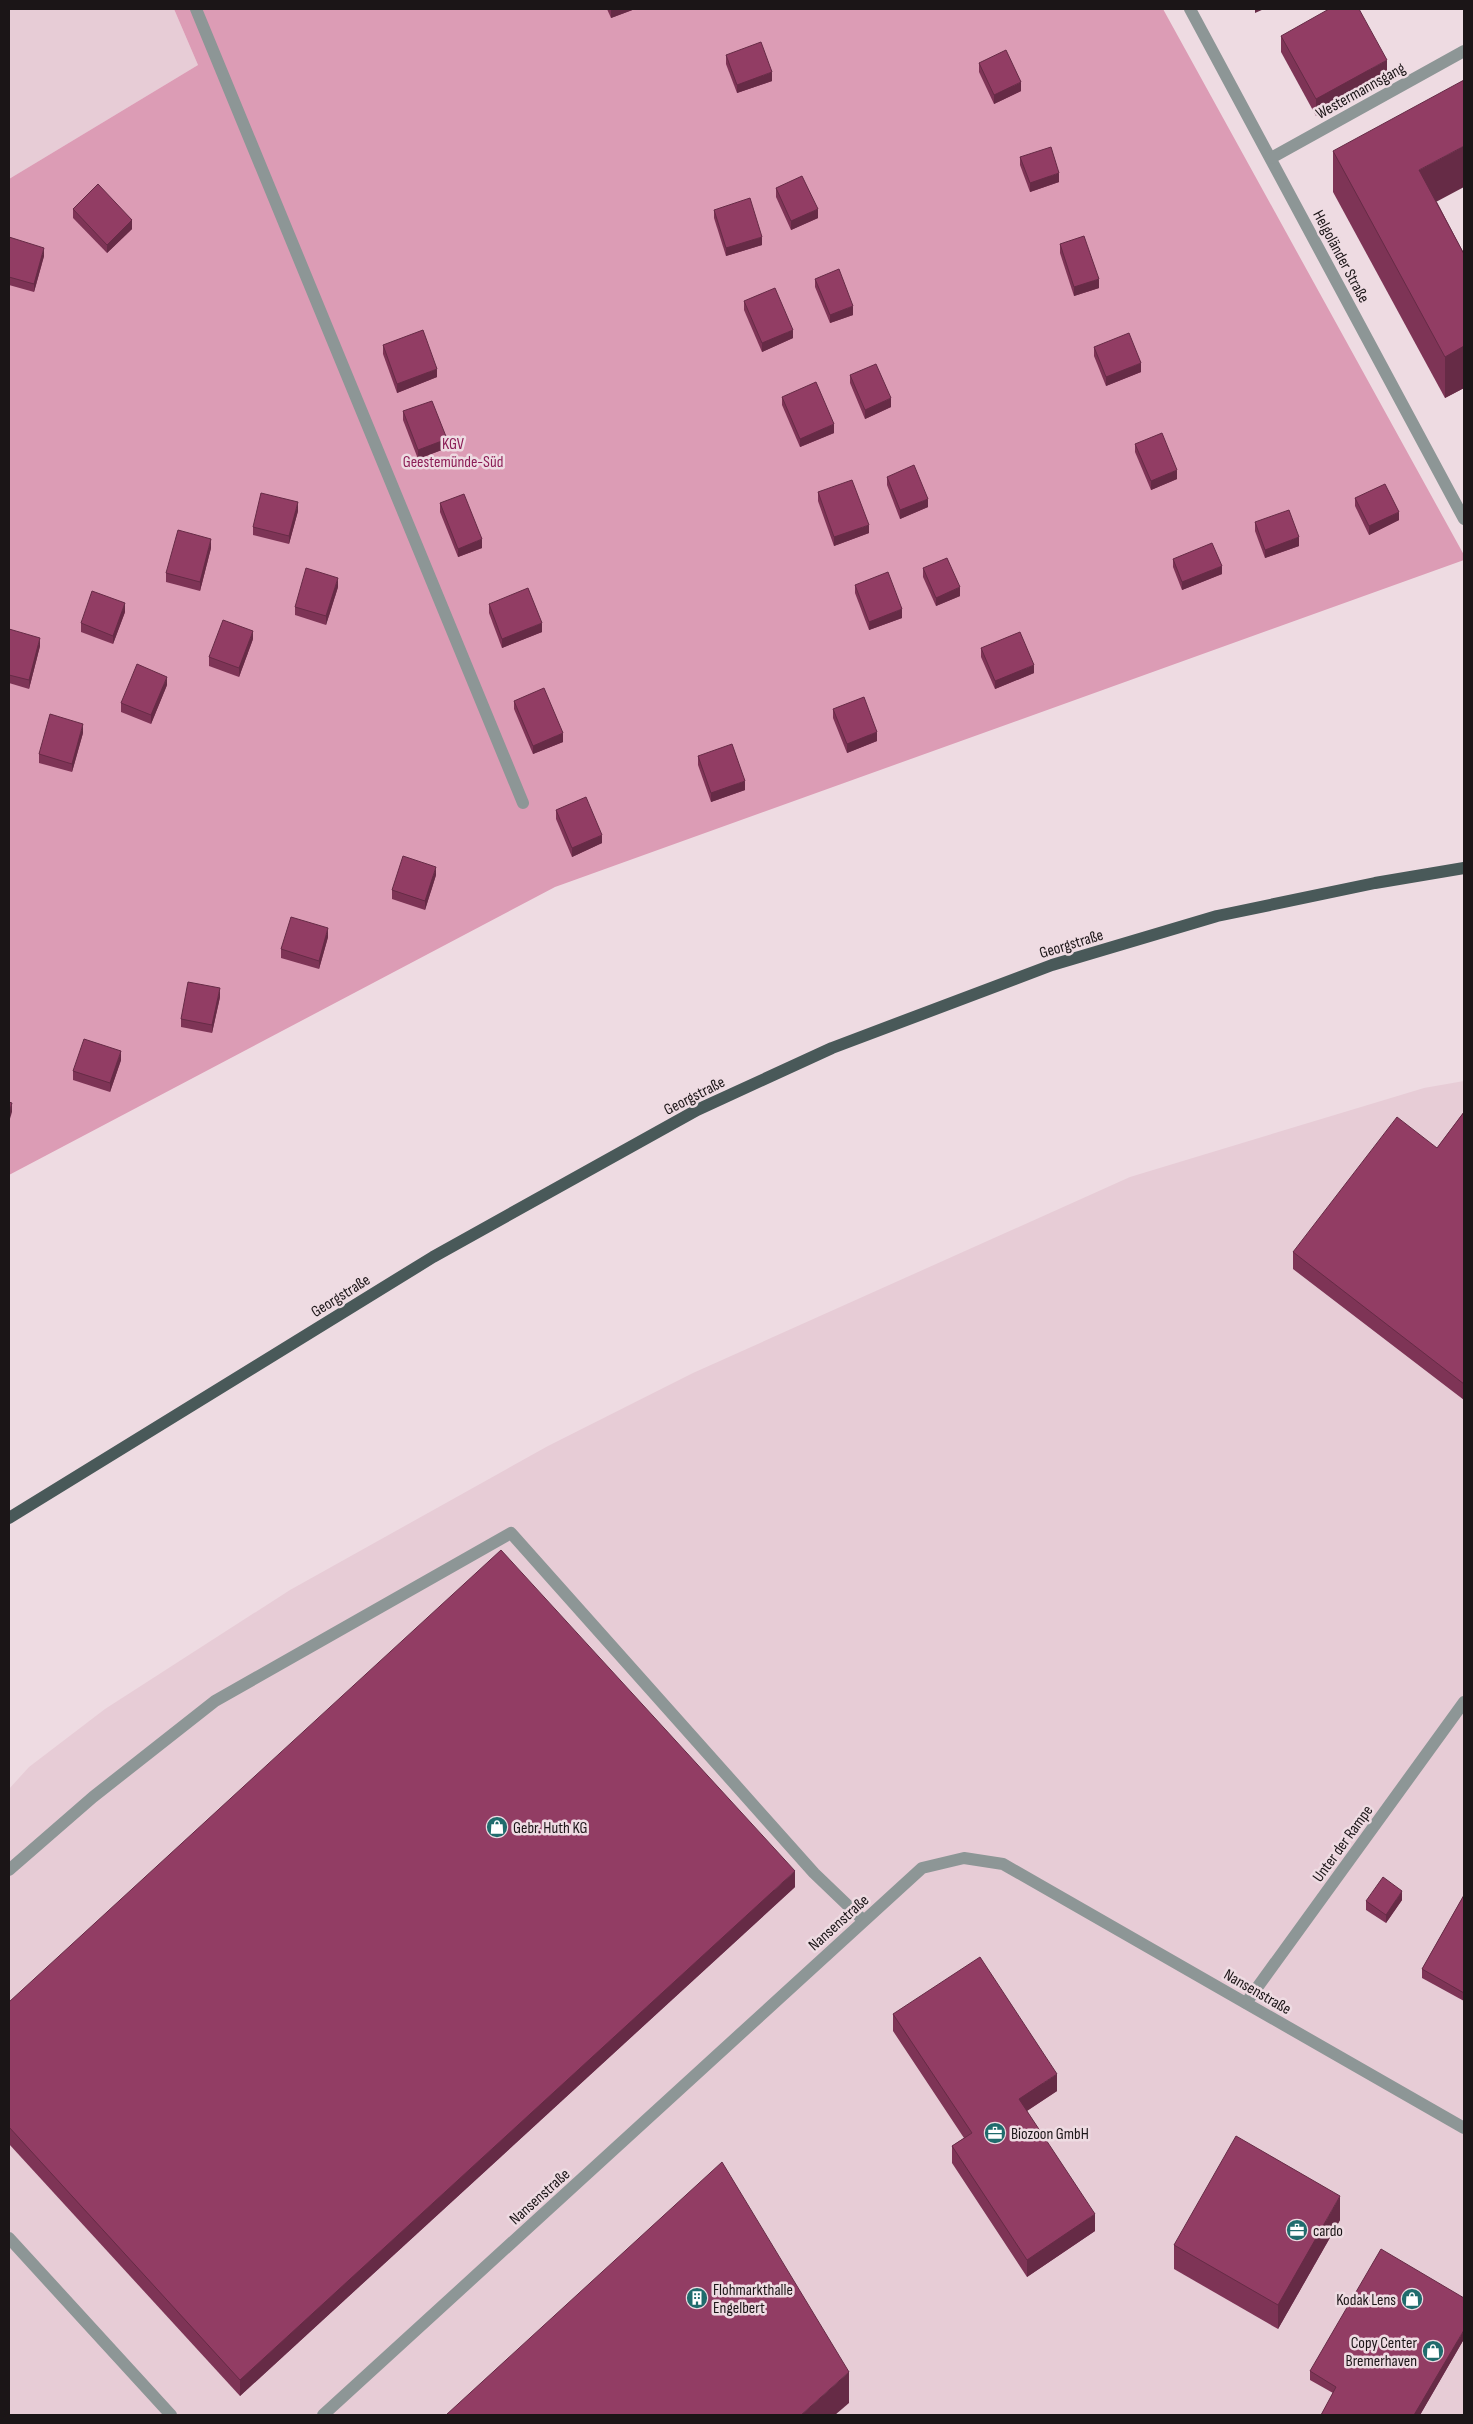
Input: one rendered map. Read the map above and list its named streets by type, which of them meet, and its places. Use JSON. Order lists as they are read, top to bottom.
{
  "streets": {
    "main road": ["Georgstraße"],
    "street": [
      "Westermannsgang",
      "Helgoländer Straße",
      "Unter der Rampe",
      "Nansenstraße"
    ]
  },
  "crossings": [
    ["Westermannsgang", "Helgoländer Straße"],
    ["Unter der Rampe", "Nansenstraße"]
  ],
  "parks": ["KGV Geestemünde-Süd"],
  "places": {
    "shop": ["Gebr. Huth KG", "Kodak Lens", "Copy Center Bremerhaven"],
    "office": ["Biozoon GmbH", "cardo"],
    "building": ["Flohmarkthalle Engelbert"]
  }
}
